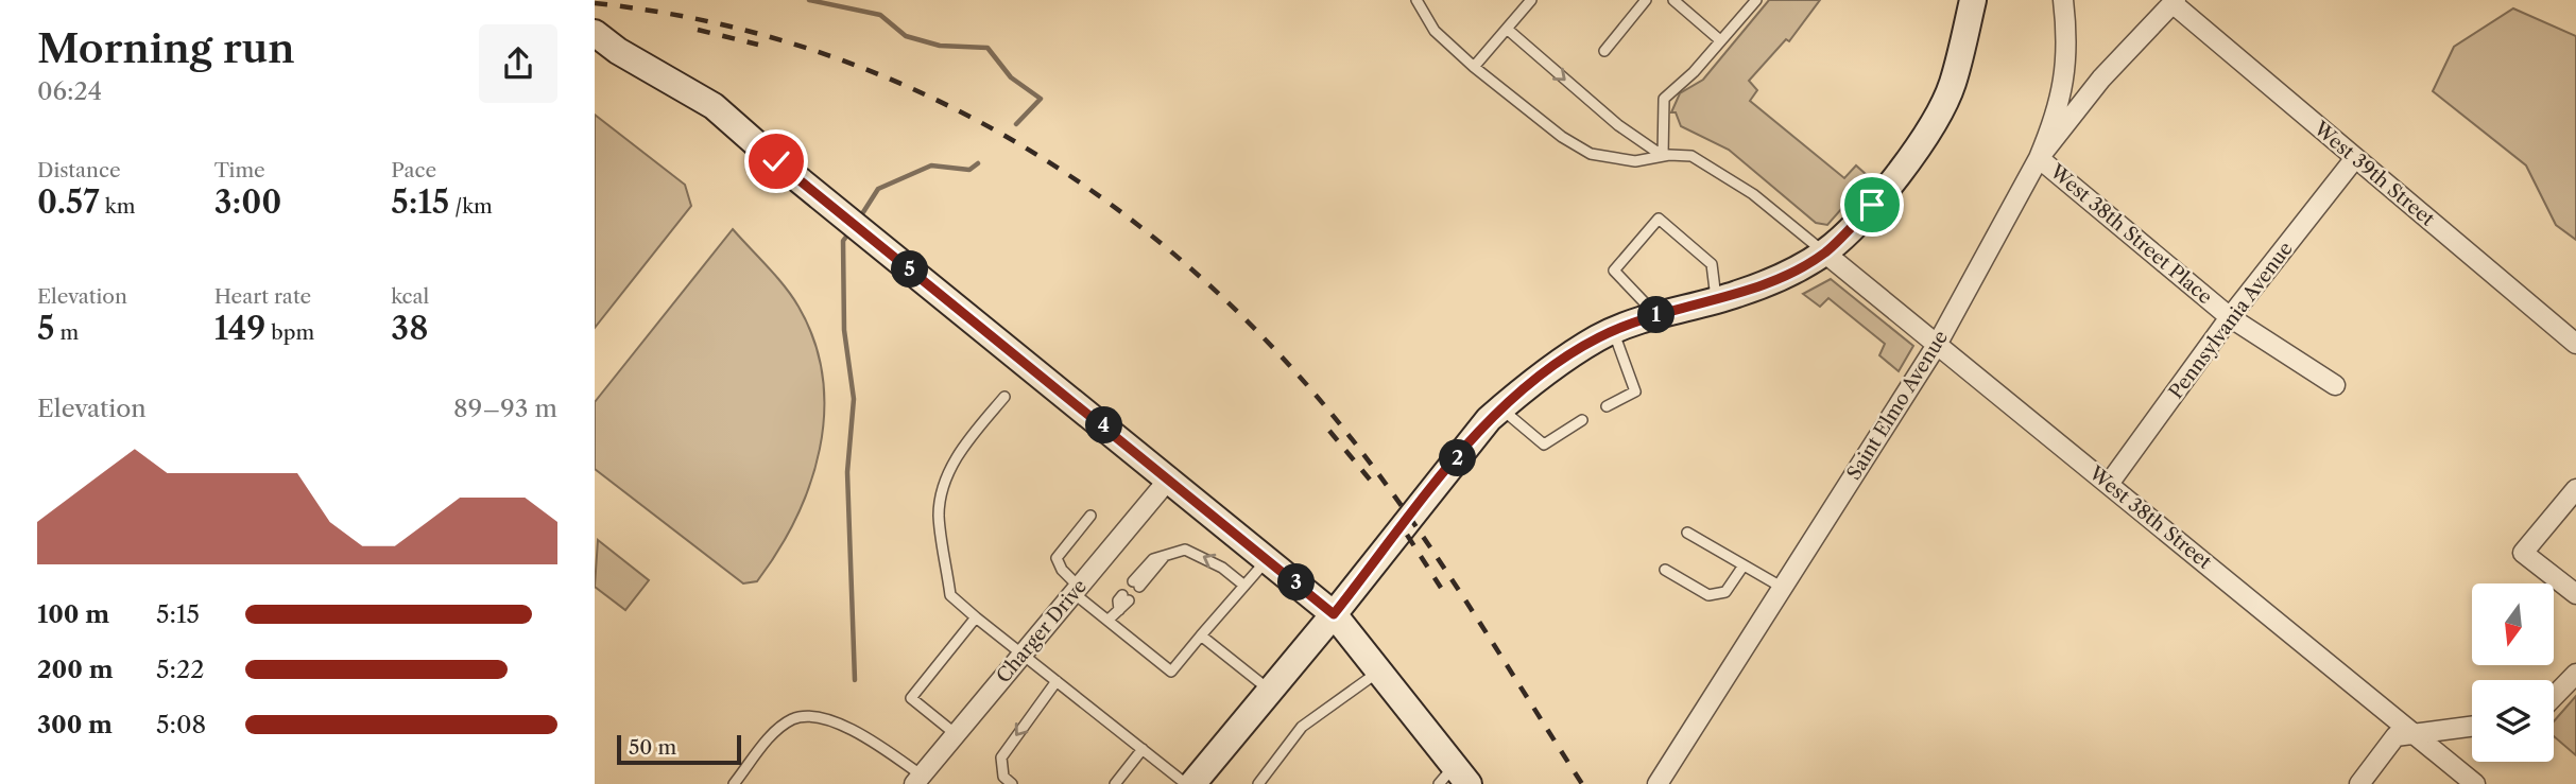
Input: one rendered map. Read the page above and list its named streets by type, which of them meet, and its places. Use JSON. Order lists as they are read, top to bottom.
{
  "streets": {
    "street": [
      "West 39th Street",
      "West 38th Street Place",
      "Pennsylvania Avenue",
      "Saint Elmo Avenue",
      "West 38th Street",
      "Charger Drive"
    ]
  },
  "crossings": [
    ["West 39th Street", "Pennsylvania Avenue"],
    ["West 38th Street Place", "Pennsylvania Avenue"],
    ["West 38th Street Place", "Saint Elmo Avenue"],
    ["Pennsylvania Avenue", "West 38th Street"],
    ["Saint Elmo Avenue", "West 38th Street"]
  ],
  "scale_bar": "50 m",
  "north": "bottom",
  "page": {
    "heading": ["Morning run", "06:24"],
    "stats": [
      ["Distance", "0.57 km"],
      ["Time", "3:00"],
      ["Pace", "5:15 /km"],
      ["Elevation", "5 m"],
      ["Heart rate", "149 bpm"],
      ["kcal", "38"]
    ],
    "pins": [
      "5",
      "1",
      "4",
      "2",
      "3"
    ],
    "chart": ["Elevation", "89–93 m"],
    "list": [
      {
        "name": "100 m",
        "note": "5:15"
      },
      {
        "name": "200 m",
        "note": "5:22"
      },
      {
        "name": "300 m",
        "note": "5:08"
      }
    ],
    "scale": "50 m"
  }
}
